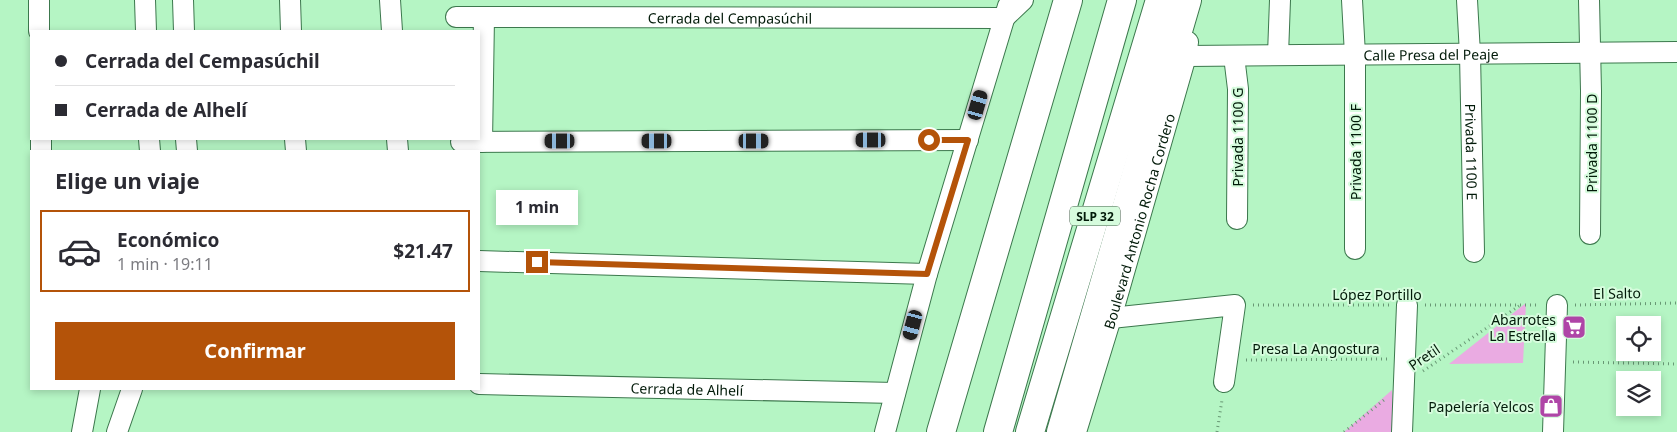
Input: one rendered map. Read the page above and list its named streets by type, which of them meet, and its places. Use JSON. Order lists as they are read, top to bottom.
{
  "streets": {
    "main road": ["SLP 32"],
    "street": [
      "Cerrada del Cempasúchil",
      "Calle Presa del Peaje",
      "Privada 1100 G",
      "Privada 1100 D",
      "Privada 1100 F",
      "Privada 1100 E",
      "Boulevard Antonio Rocha Cordero",
      "Cerrada de Alhelí"
    ],
    "path": [
      "El Salto",
      "López Portillo",
      "Presa La Angostura",
      "Pretil"
    ]
  },
  "crossings": [
    ["Calle Presa del Peaje", "Privada 1100 G"],
    ["Calle Presa del Peaje", "Privada 1100 D"],
    ["Calle Presa del Peaje", "Privada 1100 F"],
    ["Calle Presa del Peaje", "Privada 1100 E"],
    ["Calle Presa del Peaje", "Boulevard Antonio Rocha Cordero"],
    ["López Portillo", "Pretil"]
  ],
  "places": {
    "supermarket": ["Abarrotes La Estrella"],
    "shop": ["Papelería Yelcos"]
  },
  "page": {
    "banner": ["Cerrada del Cempasúchil", "Cerrada de Alhelí"],
    "heading": "Elige un viaje",
    "bubble": "1 min",
    "list": [
      {
        "name": "Económico",
        "note": "1 min · 19:11",
        "value": "$21.47"
      }
    ],
    "buttons": "Confirmar"
  }
}
